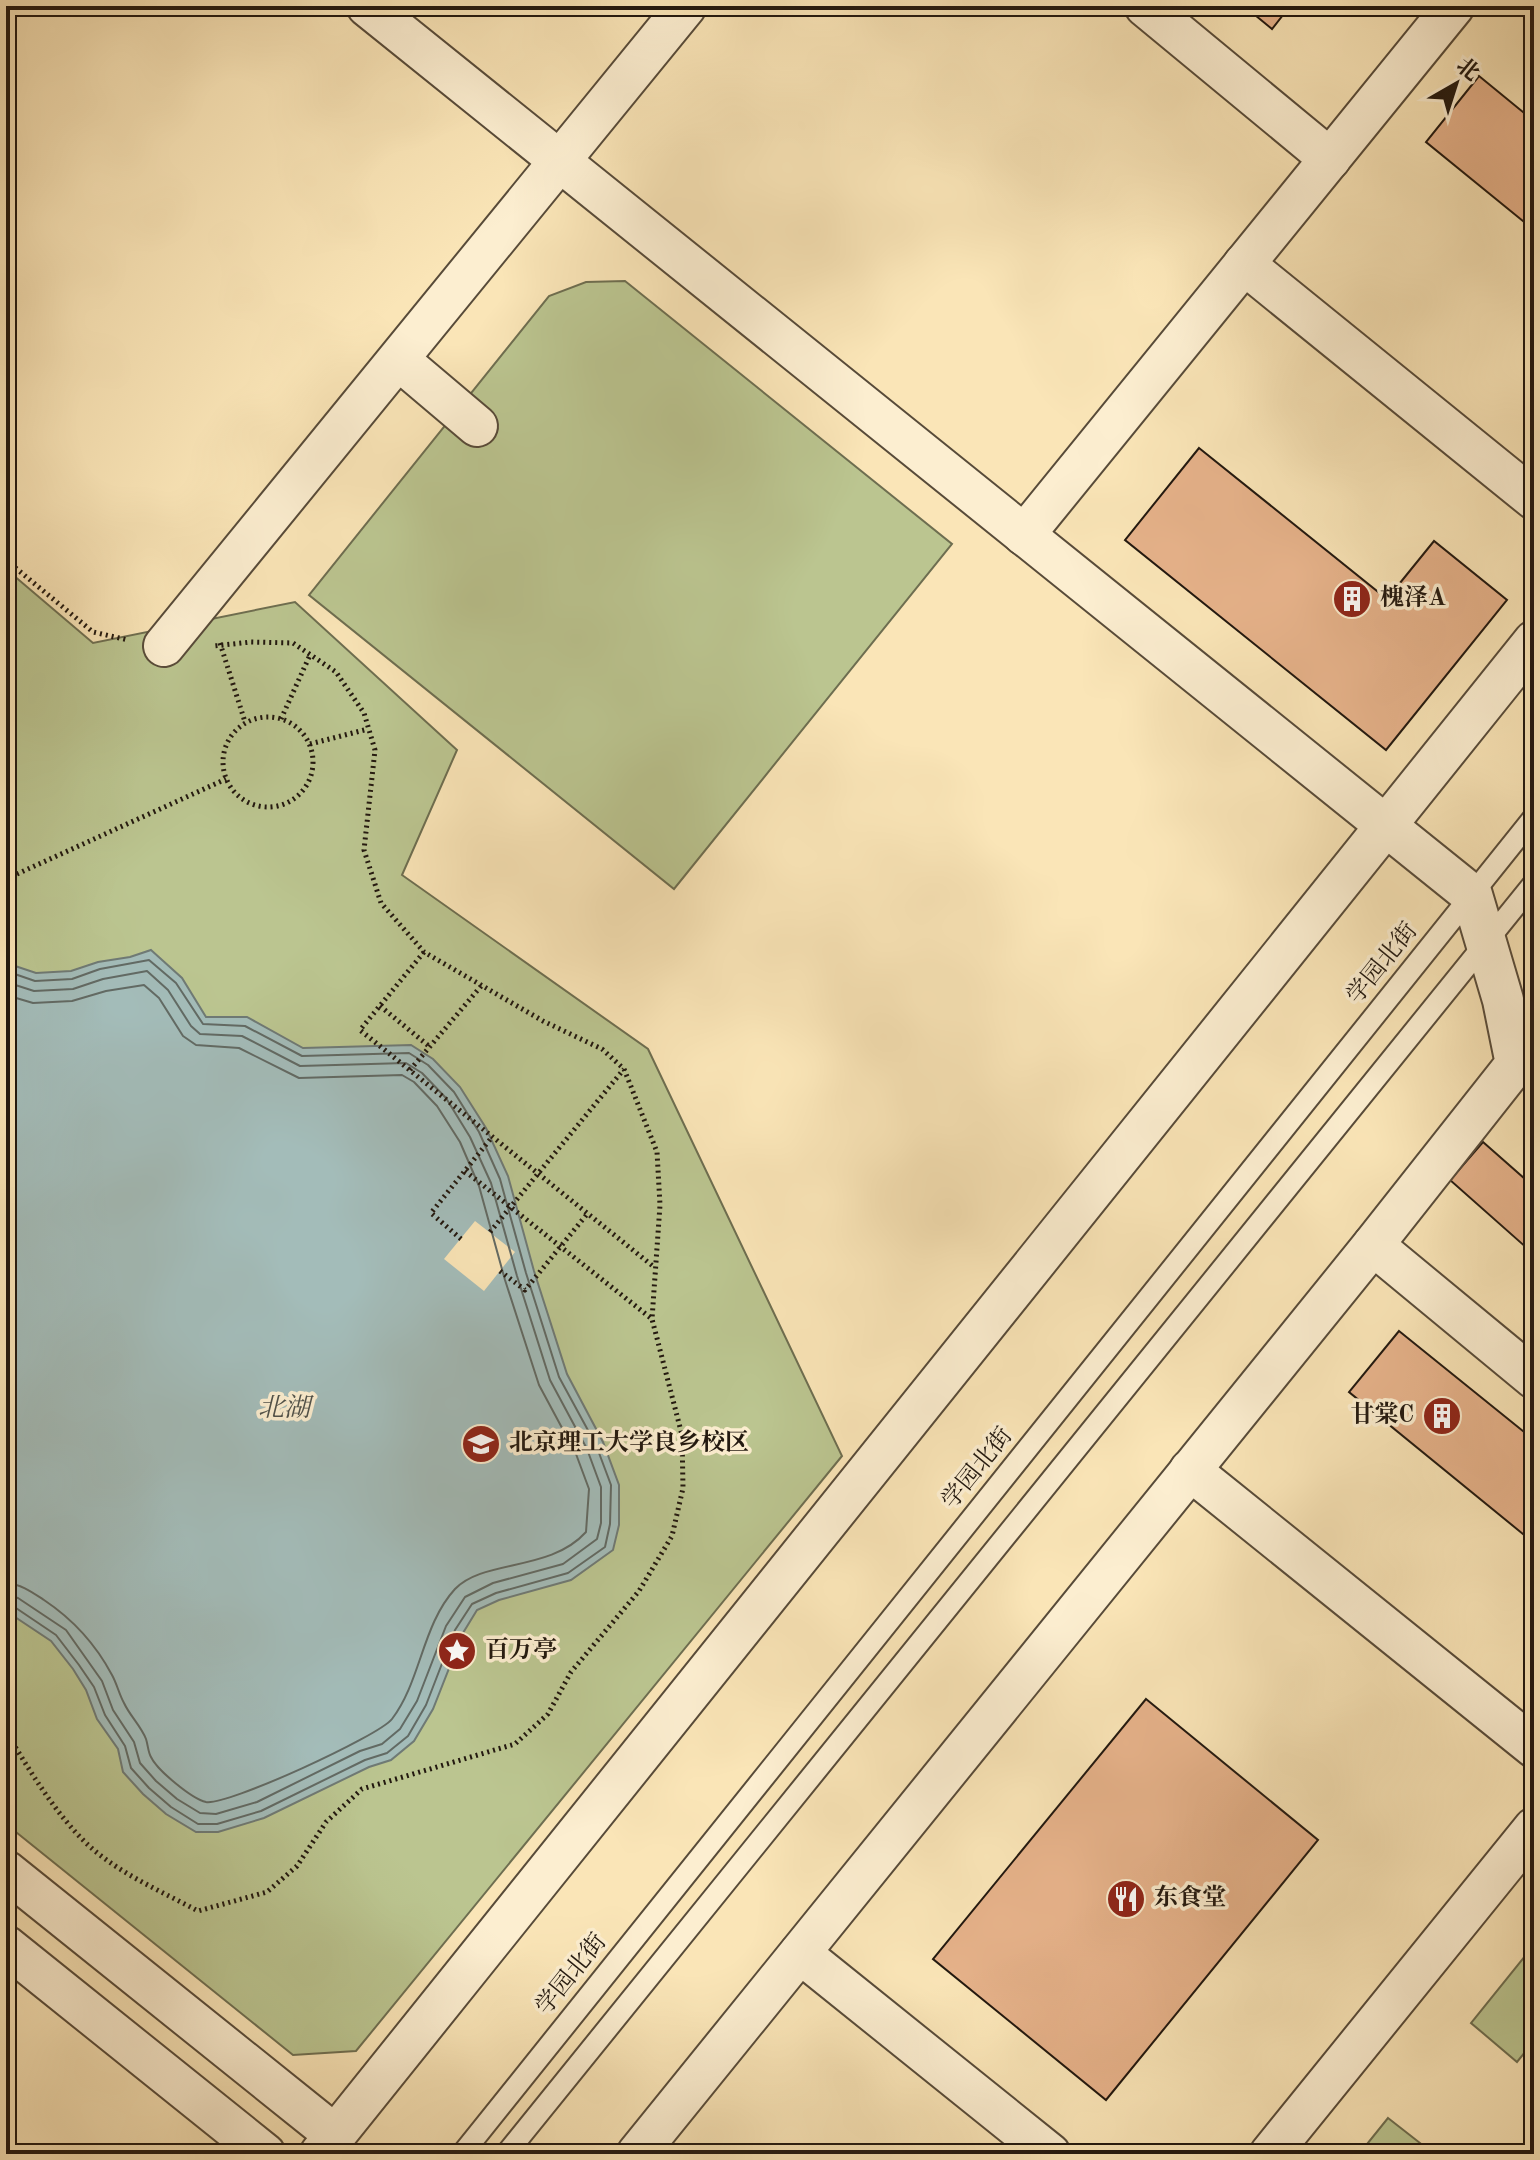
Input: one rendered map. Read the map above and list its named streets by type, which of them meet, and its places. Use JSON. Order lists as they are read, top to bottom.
{
  "streets": {
    "lane": ["学园北街"]
  },
  "water": ["北湖"],
  "places": {
    "building": ["槐泽A", "甘棠C"],
    "school or university": ["北京理工大学良乡校区"],
    "place": ["百万亭"],
    "restaurant": ["东食堂"]
  },
  "north": "top right"
}
